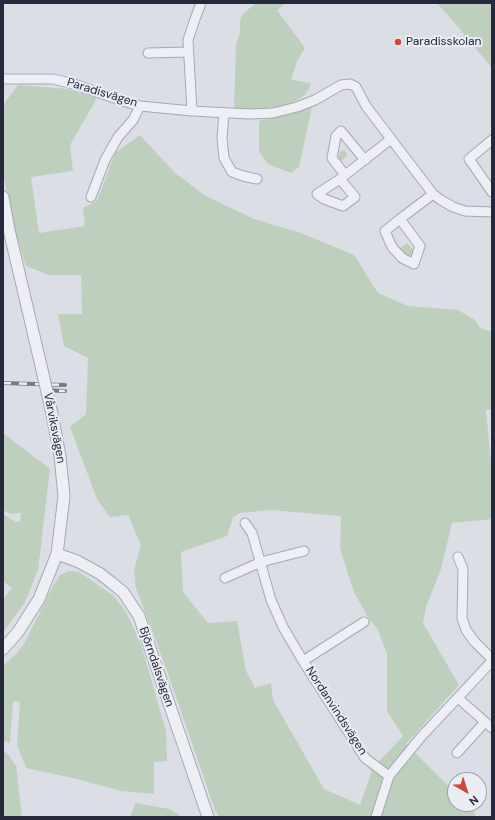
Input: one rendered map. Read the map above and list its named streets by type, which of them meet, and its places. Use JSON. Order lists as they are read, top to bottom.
{
  "streets": {
    "street": [
      "Paradisvägen",
      "Vårviksvägen",
      "Björndalsvägen",
      "Nordanvindsvägen"
    ]
  },
  "crossings": [
    ["Vårviksvägen", "Björndalsvägen"]
  ],
  "places": ["Paradisskolan"],
  "north": "bottom right"
}
